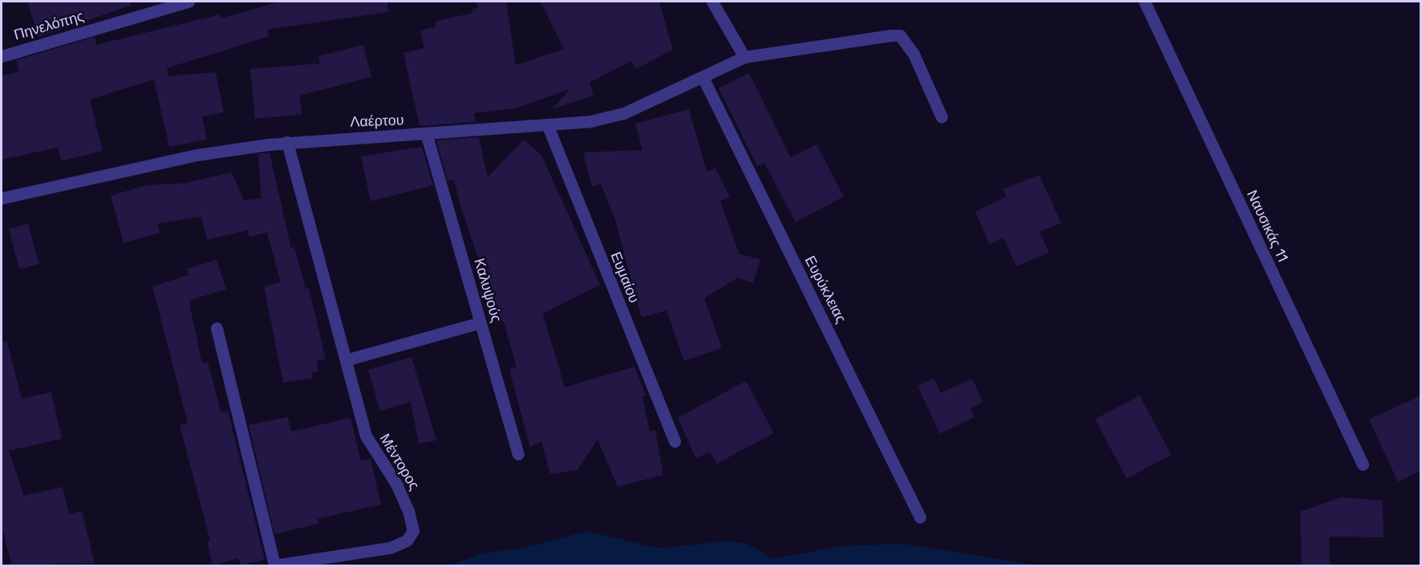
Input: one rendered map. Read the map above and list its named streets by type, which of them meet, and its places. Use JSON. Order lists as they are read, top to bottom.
{
  "streets": {
    "street": [
      "Πηνελόπης",
      "Λαέρτου",
      "Ναυσικάς 11",
      "Ευμαίου",
      "Ευρύκλειας",
      "Καλυψούς",
      "Μέντορος"
    ]
  },
  "crossings": [
    ["Λαέρτου", "Ευμαίου"],
    ["Λαέρτου", "Ευρύκλειας"],
    ["Λαέρτου", "Καλυψούς"],
    ["Λαέρτου", "Μέντορος"]
  ]
}
